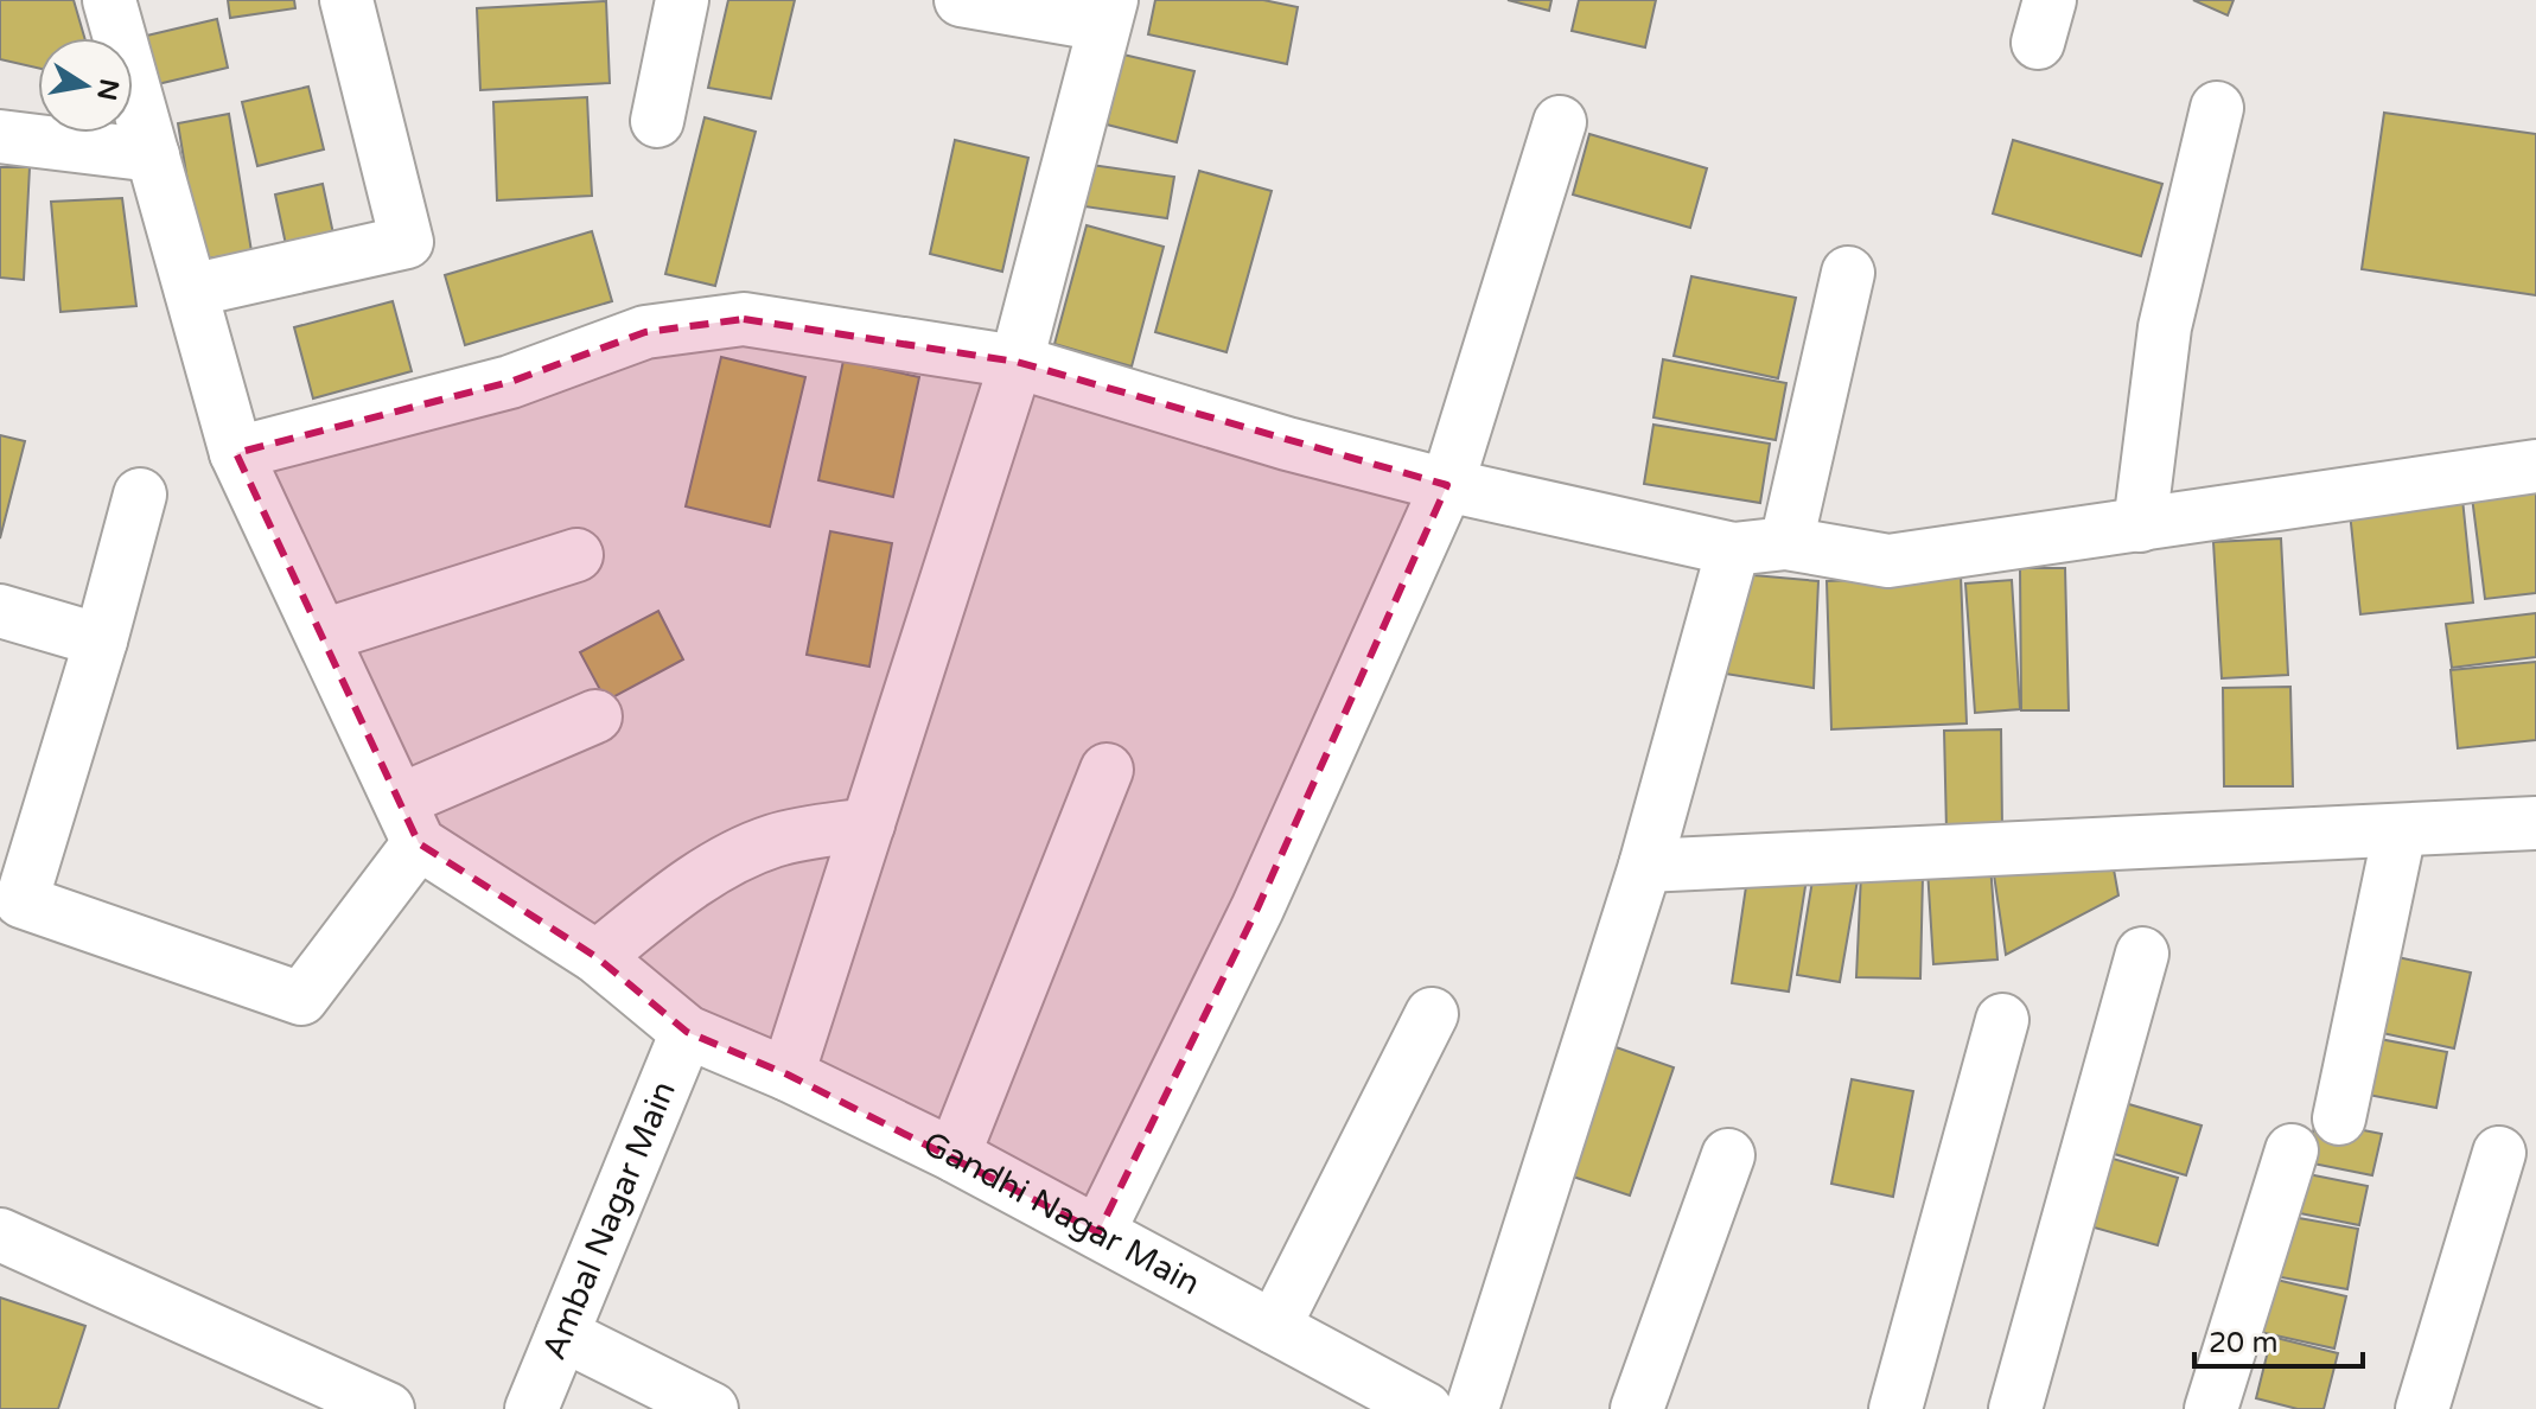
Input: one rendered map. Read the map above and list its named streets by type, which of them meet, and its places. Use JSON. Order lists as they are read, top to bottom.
{
  "streets": {
    "street": ["Gandhi Nagar Main", "Ambal Nagar Main"]
  },
  "crossings": [
    ["Gandhi Nagar Main", "Ambal Nagar Main"]
  ],
  "scale_bar": "20 m",
  "north": "right"
}
